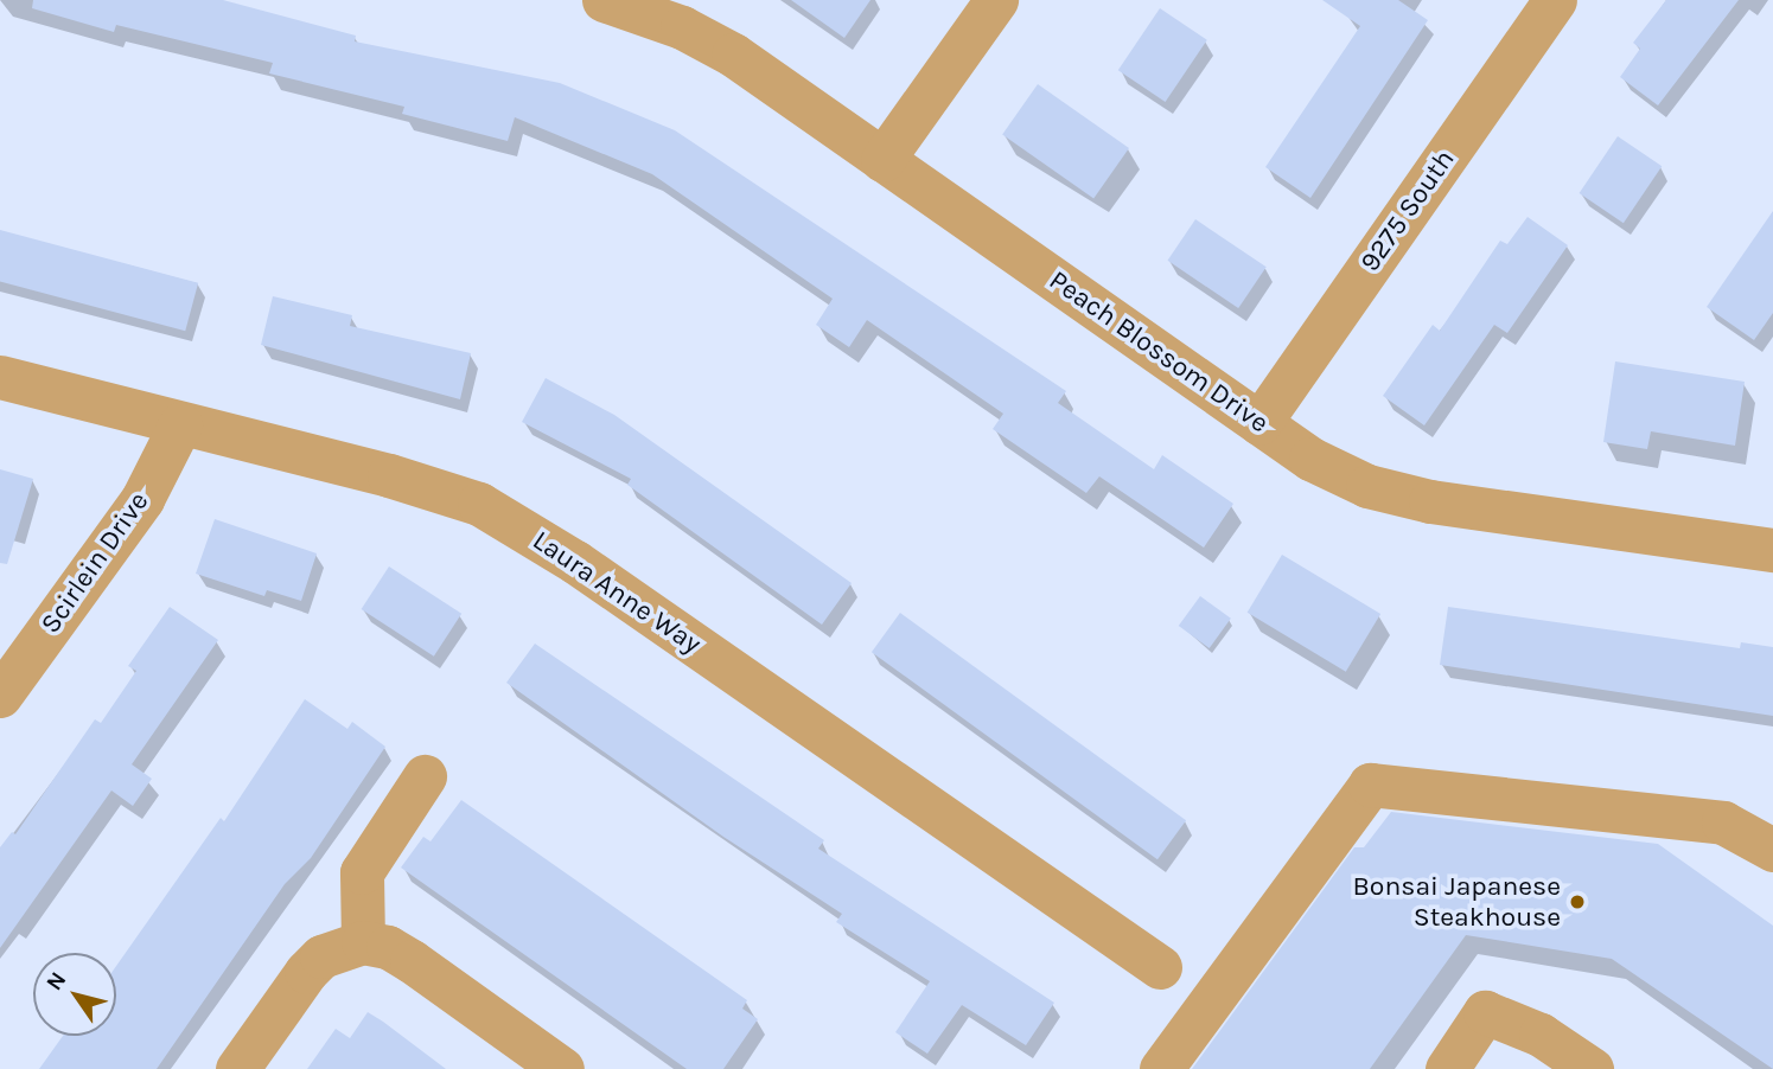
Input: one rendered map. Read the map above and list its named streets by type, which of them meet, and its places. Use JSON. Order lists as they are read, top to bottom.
{
  "streets": {
    "street": [
      "9275 South",
      "Peach Blossom Drive",
      "Scirlein Drive",
      "Laura Anne Way"
    ]
  },
  "crossings": [
    ["9275 South", "Peach Blossom Drive"],
    ["Scirlein Drive", "Laura Anne Way"]
  ],
  "places": ["Bonsai Japanese Steakhouse"],
  "north": "top left"
}
